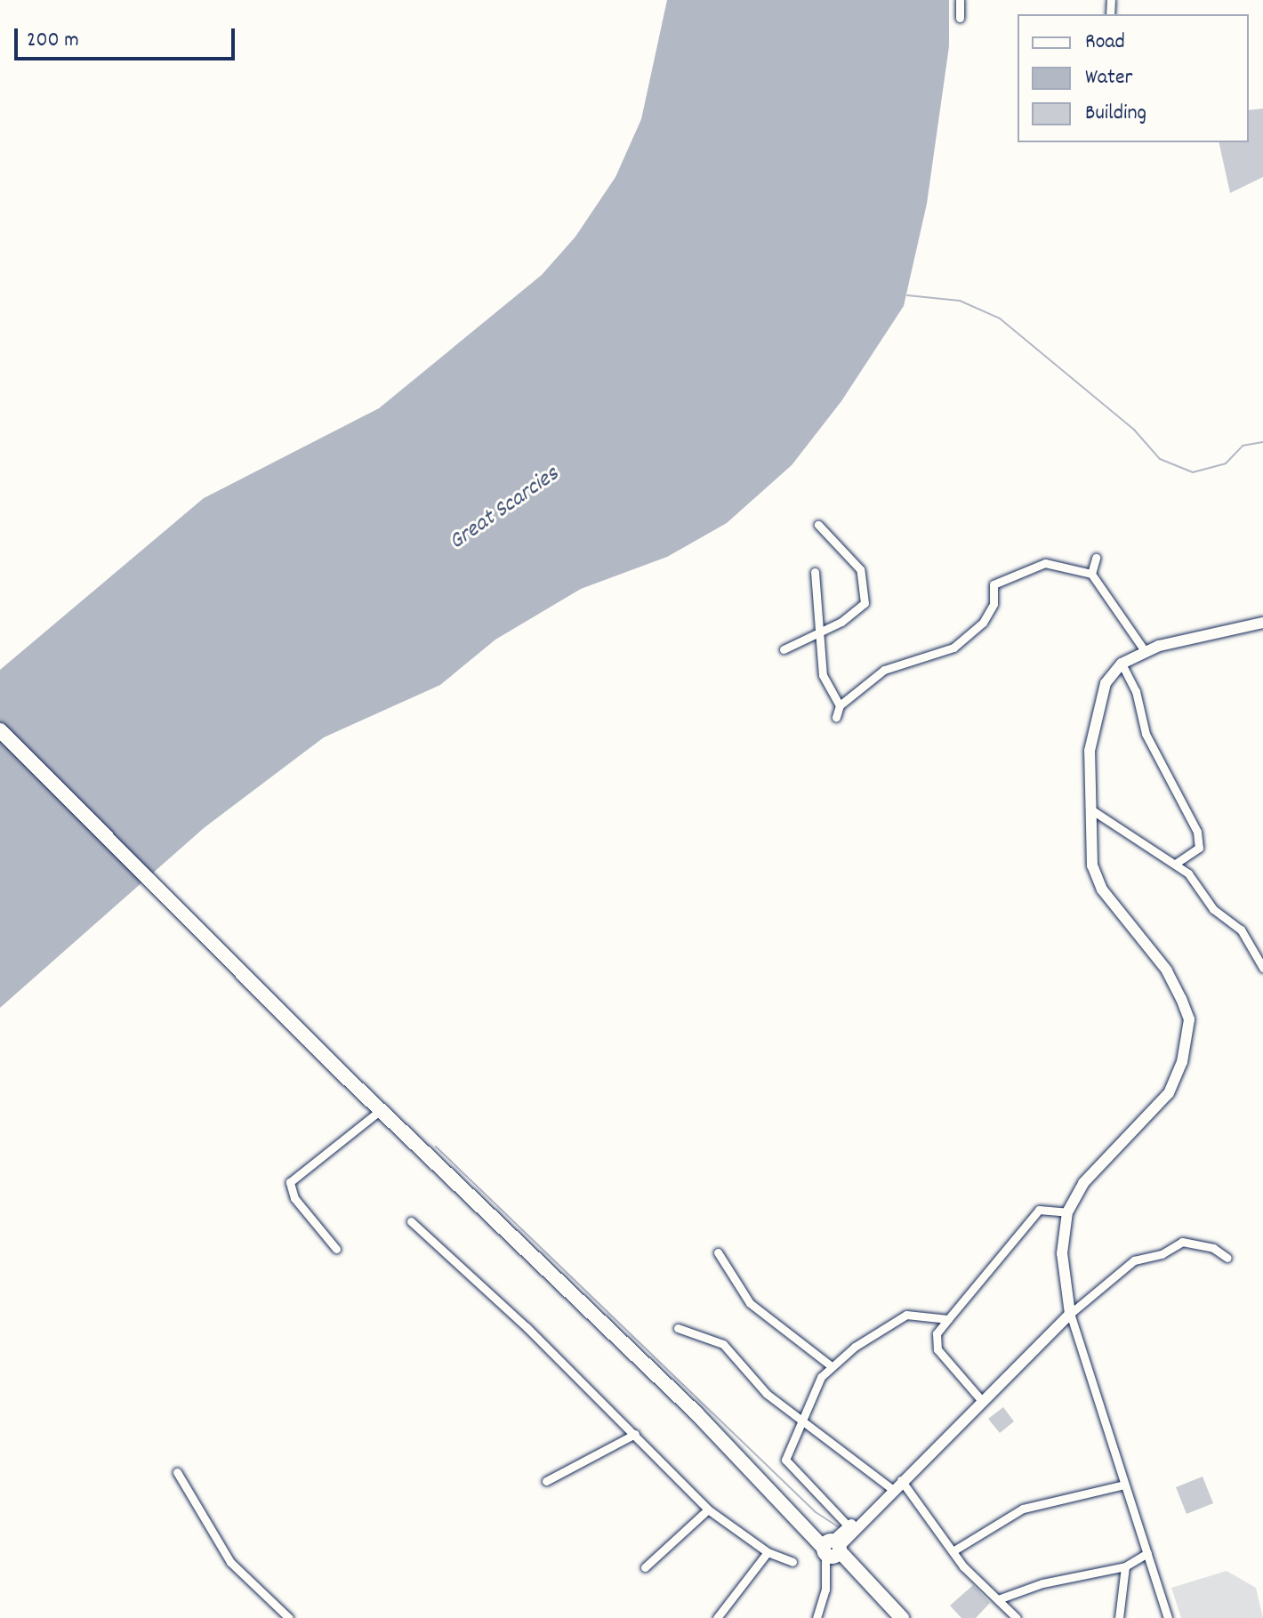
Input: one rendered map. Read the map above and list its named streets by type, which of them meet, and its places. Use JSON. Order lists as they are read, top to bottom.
{
  "water": ["Great Scarcies"],
  "legend": ["Road", "Water", "Building"],
  "scale_bar": "200 m"
}
